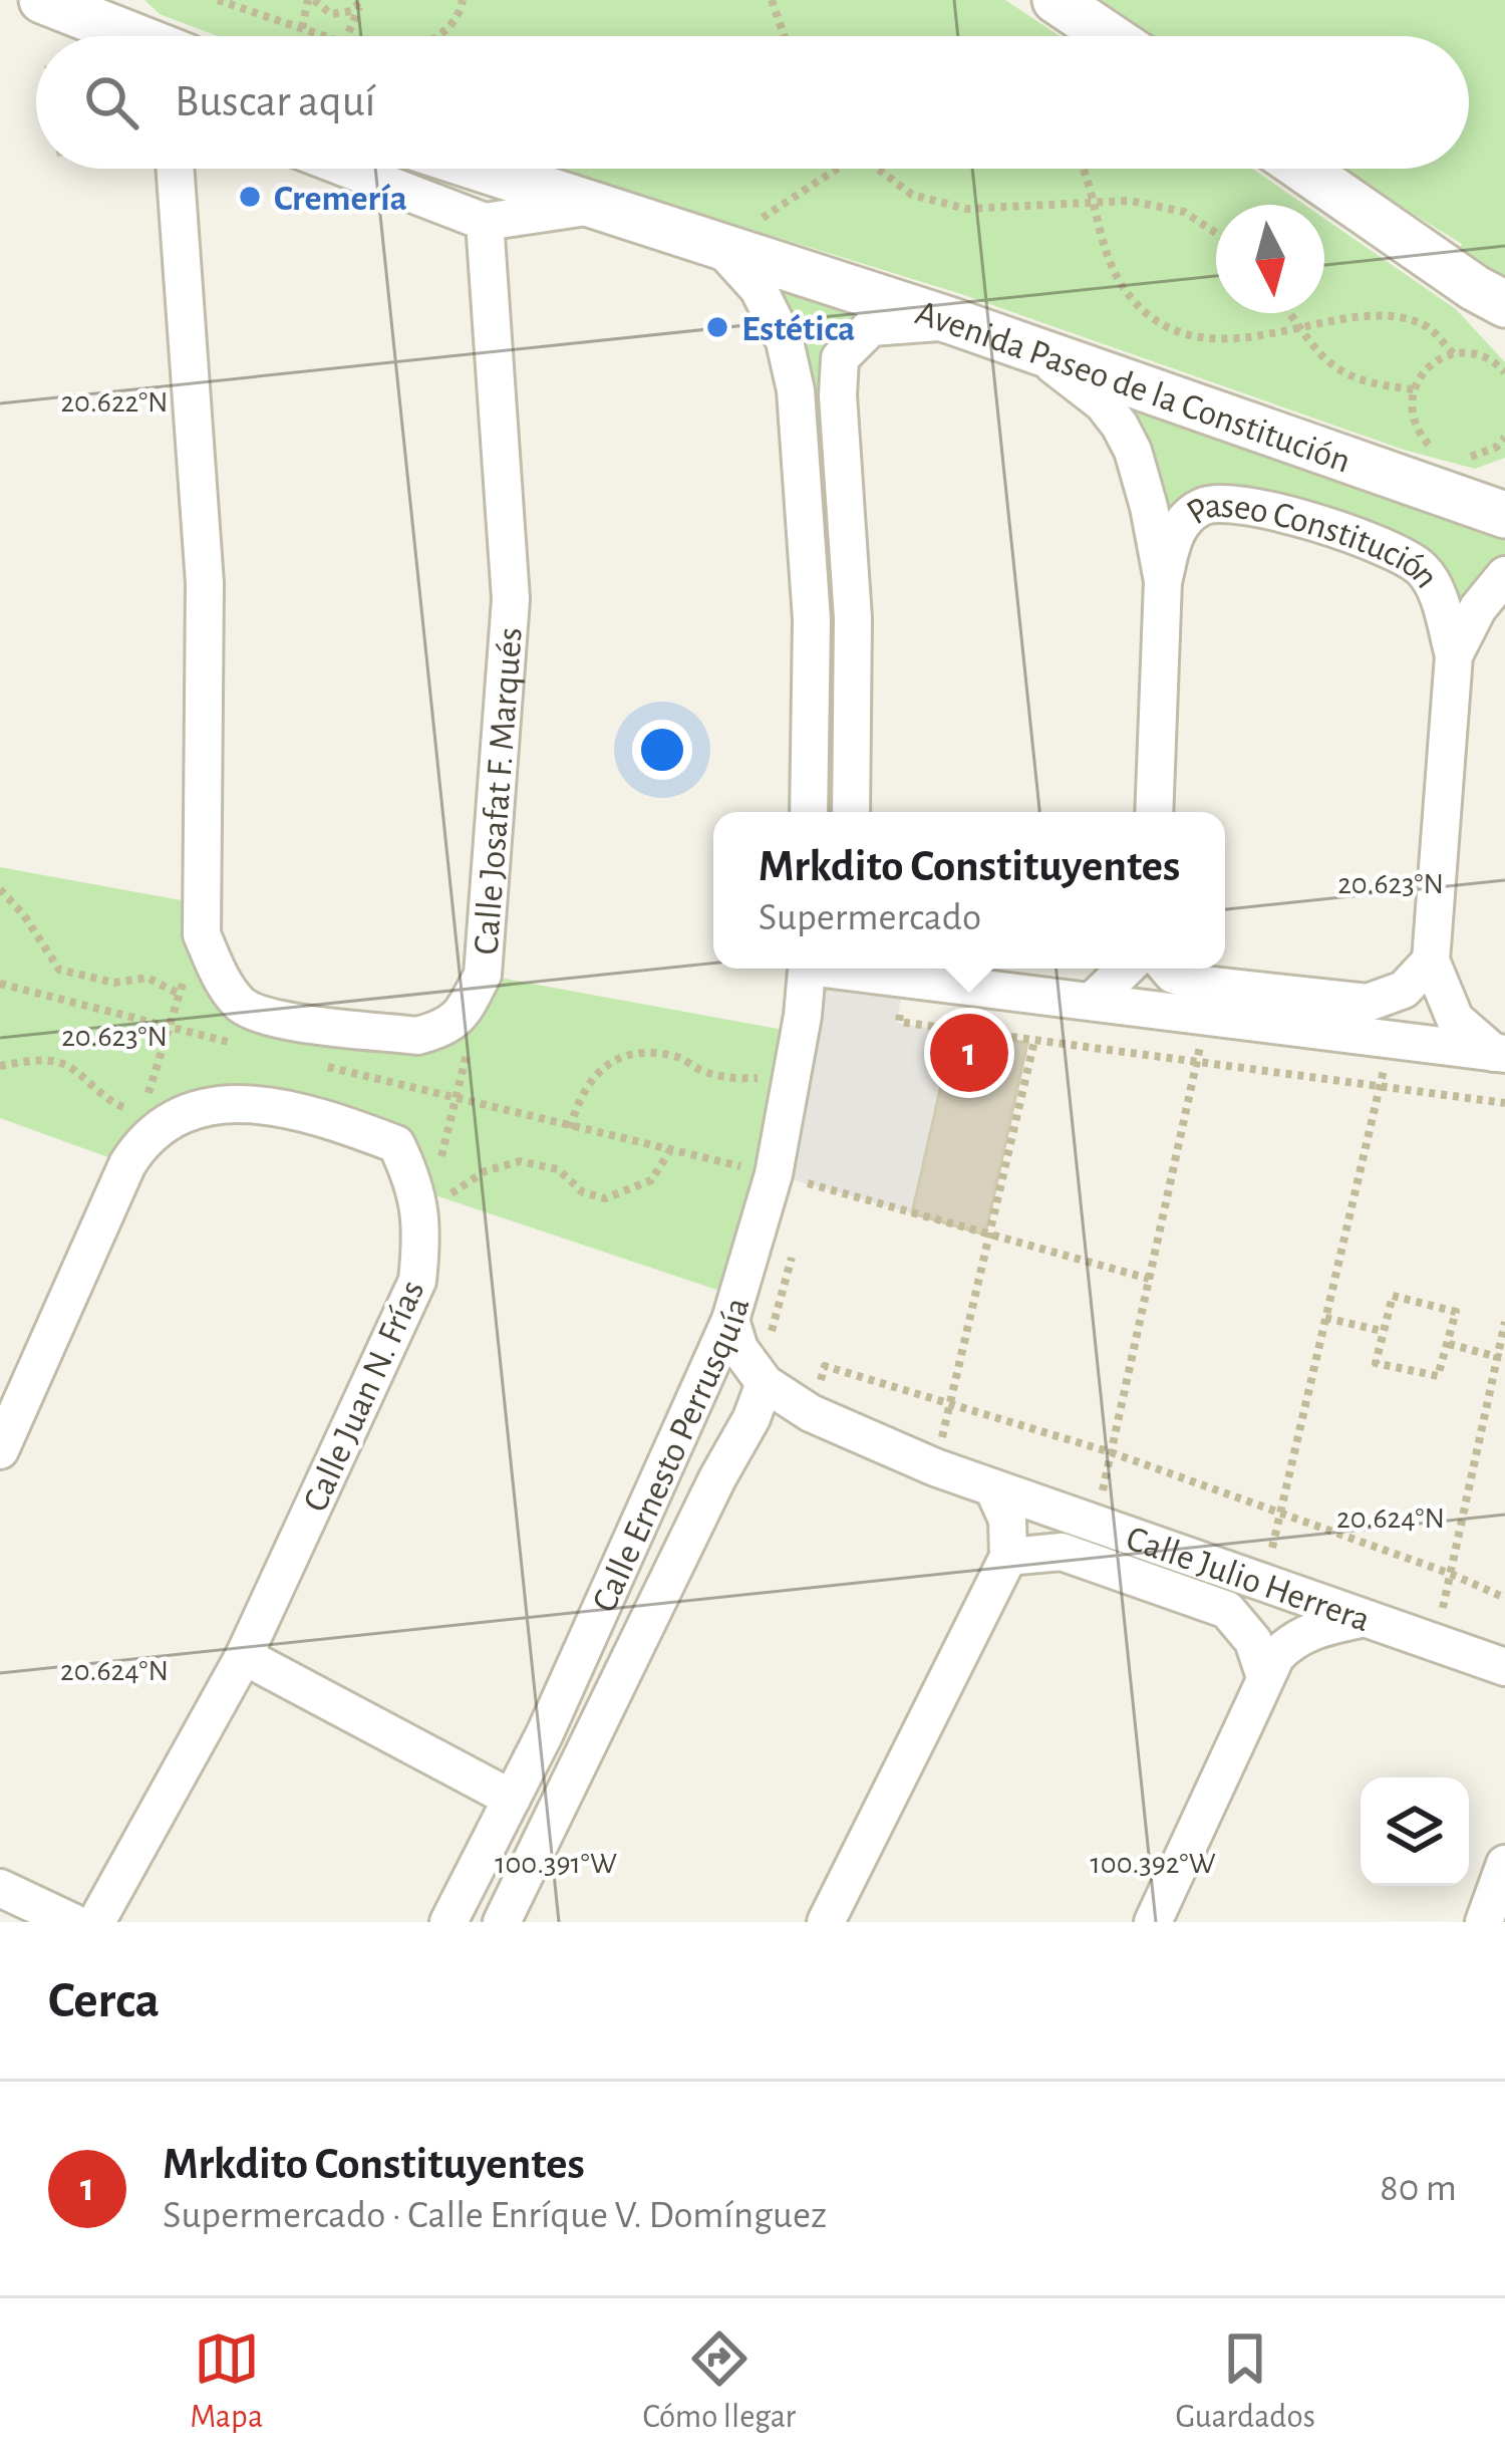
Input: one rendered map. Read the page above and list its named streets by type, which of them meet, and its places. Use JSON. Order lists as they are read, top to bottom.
{
  "streets": {
    "street": [
      "Avenida Paseo de la Constitución",
      "Paseo Constitución",
      "Calle Josafat F. Marqués",
      "Calle Juan N. Frías",
      "Calle Ernesto Perrusquía",
      "Calle Julio Herrera"
    ]
  },
  "crossings": [
    ["Calle Ernesto Perrusquía", "Calle Julio Herrera"]
  ],
  "places": ["Cremería", "Estética"],
  "north": "bottom",
  "page": {
    "search": "Buscar aquí",
    "popup": ["Mrkdito Constituyentes", "Supermercado"],
    "pins": "1",
    "heading": "Cerca",
    "list": [
      {
        "mark": "1",
        "name": "Mrkdito Constituyentes",
        "note": "Supermercado · Calle Enríque V. Domínguez",
        "value": "80 m"
      }
    ],
    "nav": ["Mapa", "Cómo llegar", "Guardados"]
  },
  "coordinates": [
    "20.622°N",
    "20.623°N",
    "20.624°N",
    "100.391°W",
    "100.392°W"
  ]
}
